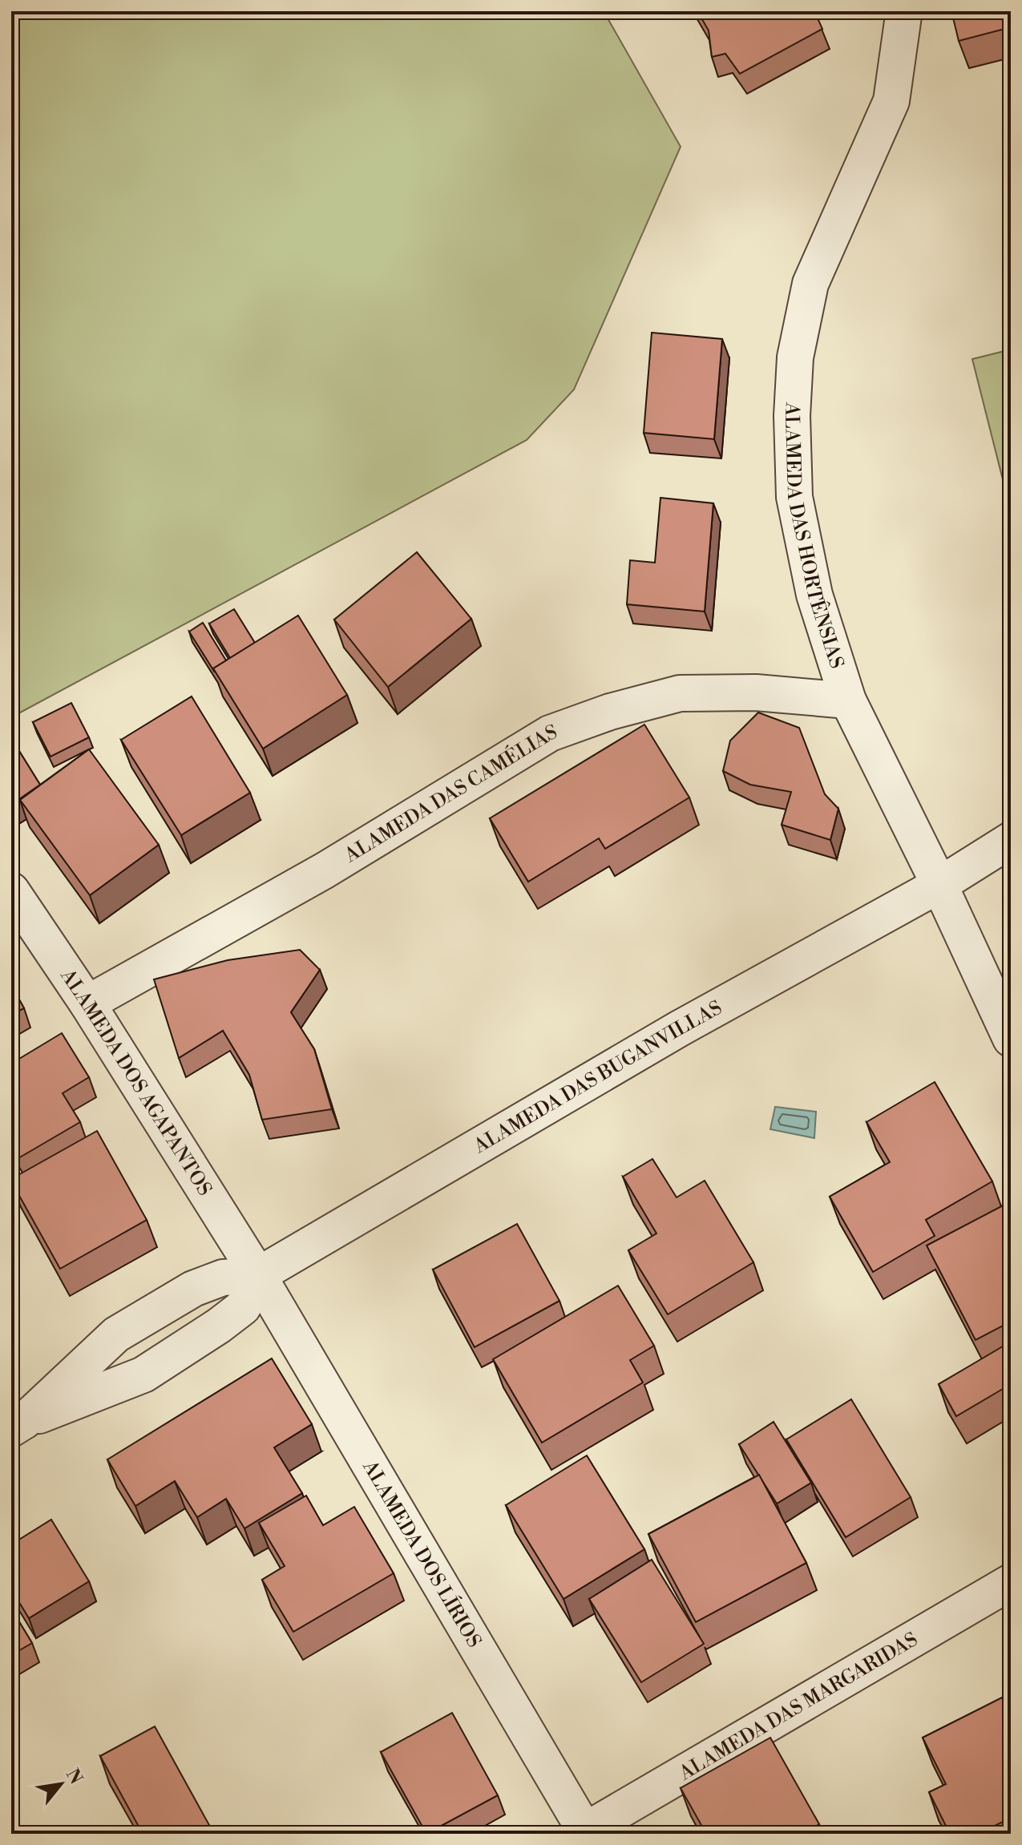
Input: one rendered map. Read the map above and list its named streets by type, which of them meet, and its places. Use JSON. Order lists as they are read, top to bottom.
{
  "streets": {
    "street": [
      "ALAMEDA DAS HORTÊNSIAS",
      "ALAMEDA DAS CAMÉLIAS",
      "ALAMEDA DAS BUGANVILLAS",
      "ALAMEDA DOS AGAPANTOS",
      "ALAMEDA DOS LÍRIOS",
      "ALAMEDA DAS MARGARIDAS"
    ]
  },
  "crossings": [
    ["ALAMEDA DAS HORTÊNSIAS", "ALAMEDA DAS CAMÉLIAS"],
    ["ALAMEDA DAS HORTÊNSIAS", "ALAMEDA DAS BUGANVILLAS"],
    ["ALAMEDA DAS CAMÉLIAS", "ALAMEDA DOS AGAPANTOS"],
    ["ALAMEDA DAS BUGANVILLAS", "ALAMEDA DOS AGAPANTOS"],
    ["ALAMEDA DAS BUGANVILLAS", "ALAMEDA DOS LÍRIOS"],
    ["ALAMEDA DOS AGAPANTOS", "ALAMEDA DOS LÍRIOS"],
    ["ALAMEDA DOS LÍRIOS", "ALAMEDA DAS MARGARIDAS"]
  ],
  "north": "top right"
}
